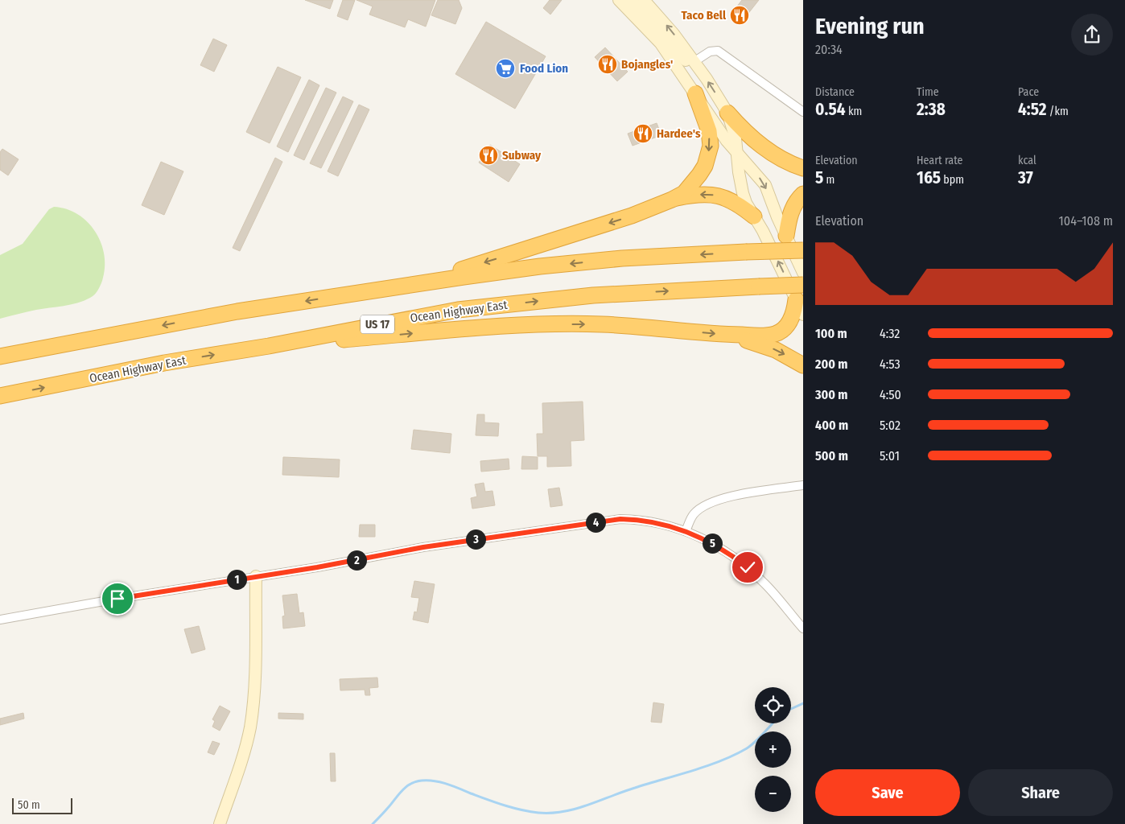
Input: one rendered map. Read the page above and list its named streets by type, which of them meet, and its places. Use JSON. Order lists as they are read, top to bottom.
{
  "streets": {
    "highway": ["Ocean Highway East", "US 17"]
  },
  "places": {
    "restaurant": [
      "Taco Bell",
      "Bojangles'",
      "Hardee's",
      "Subway"
    ],
    "supermarket": ["Food Lion"]
  },
  "scale_bar": "50 m",
  "page": {
    "heading": ["Evening run", "20:34"],
    "stats": [
      ["Distance", "0.54 km"],
      ["Time", "2:38"],
      ["Pace", "4:52 /km"],
      ["Elevation", "5 m"],
      ["Heart rate", "165 bpm"],
      ["kcal", "37"]
    ],
    "chart": ["Elevation", "104–108 m"],
    "list": [
      {
        "name": "100 m",
        "note": "4:32"
      },
      {
        "name": "200 m",
        "note": "4:53"
      },
      {
        "name": "300 m",
        "note": "4:50"
      },
      {
        "name": "400 m",
        "note": "5:02"
      },
      {
        "name": "500 m",
        "note": "5:01"
      }
    ],
    "pins": [
      "4",
      "3",
      "5",
      "2",
      "1"
    ],
    "map_buttons": ["+", "−"],
    "buttons": ["Save", "Share"],
    "scale": "50 m"
  }
}
